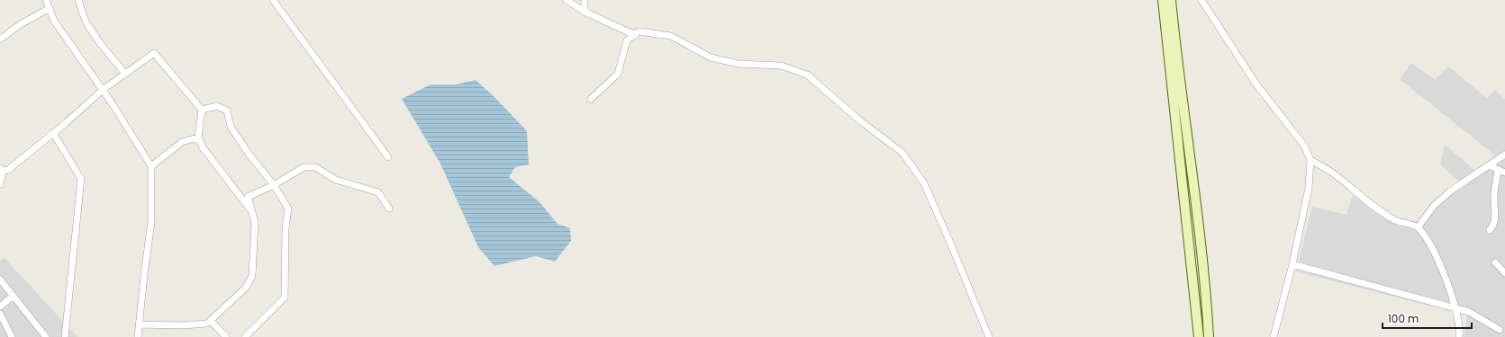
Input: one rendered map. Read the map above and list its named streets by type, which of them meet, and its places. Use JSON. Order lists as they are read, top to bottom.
{
  "scale_bar": "100 m"
}
